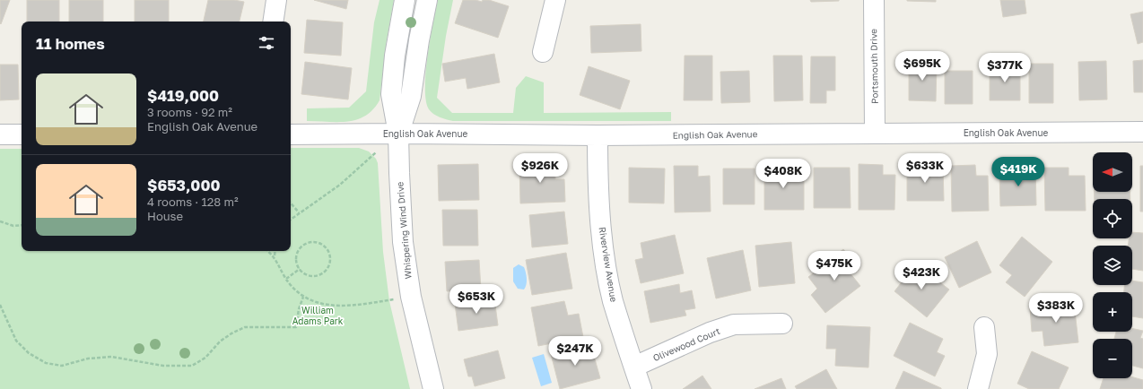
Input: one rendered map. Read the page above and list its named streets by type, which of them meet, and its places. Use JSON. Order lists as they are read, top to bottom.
{
  "streets": {
    "street": [
      "Portsmouth Drive",
      "English Oak Avenue",
      "Whispering Wind Drive",
      "Riverview Avenue",
      "Olivewood Court"
    ]
  },
  "crossings": [
    ["Portsmouth Drive", "English Oak Avenue"],
    ["English Oak Avenue", "Whispering Wind Drive"],
    ["English Oak Avenue", "Riverview Avenue"],
    ["Riverview Avenue", "Olivewood Court"]
  ],
  "parks": ["William Adams Park"],
  "north": "left",
  "page": {
    "heading": "11 homes",
    "price": [
      "$695K",
      "$377K",
      "$926K",
      "$633K",
      "$419K",
      "$408K",
      "$475K",
      "$423K",
      "$653K",
      "$383K",
      "$247K"
    ],
    "list": [
      {
        "name": "$419,000",
        "note": "3 rooms · 92 m² · English Oak Avenue"
      },
      {
        "name": "$653,000",
        "note": "4 rooms · 128 m² · House"
      }
    ],
    "map_buttons": ["+", "−"]
  }
}
